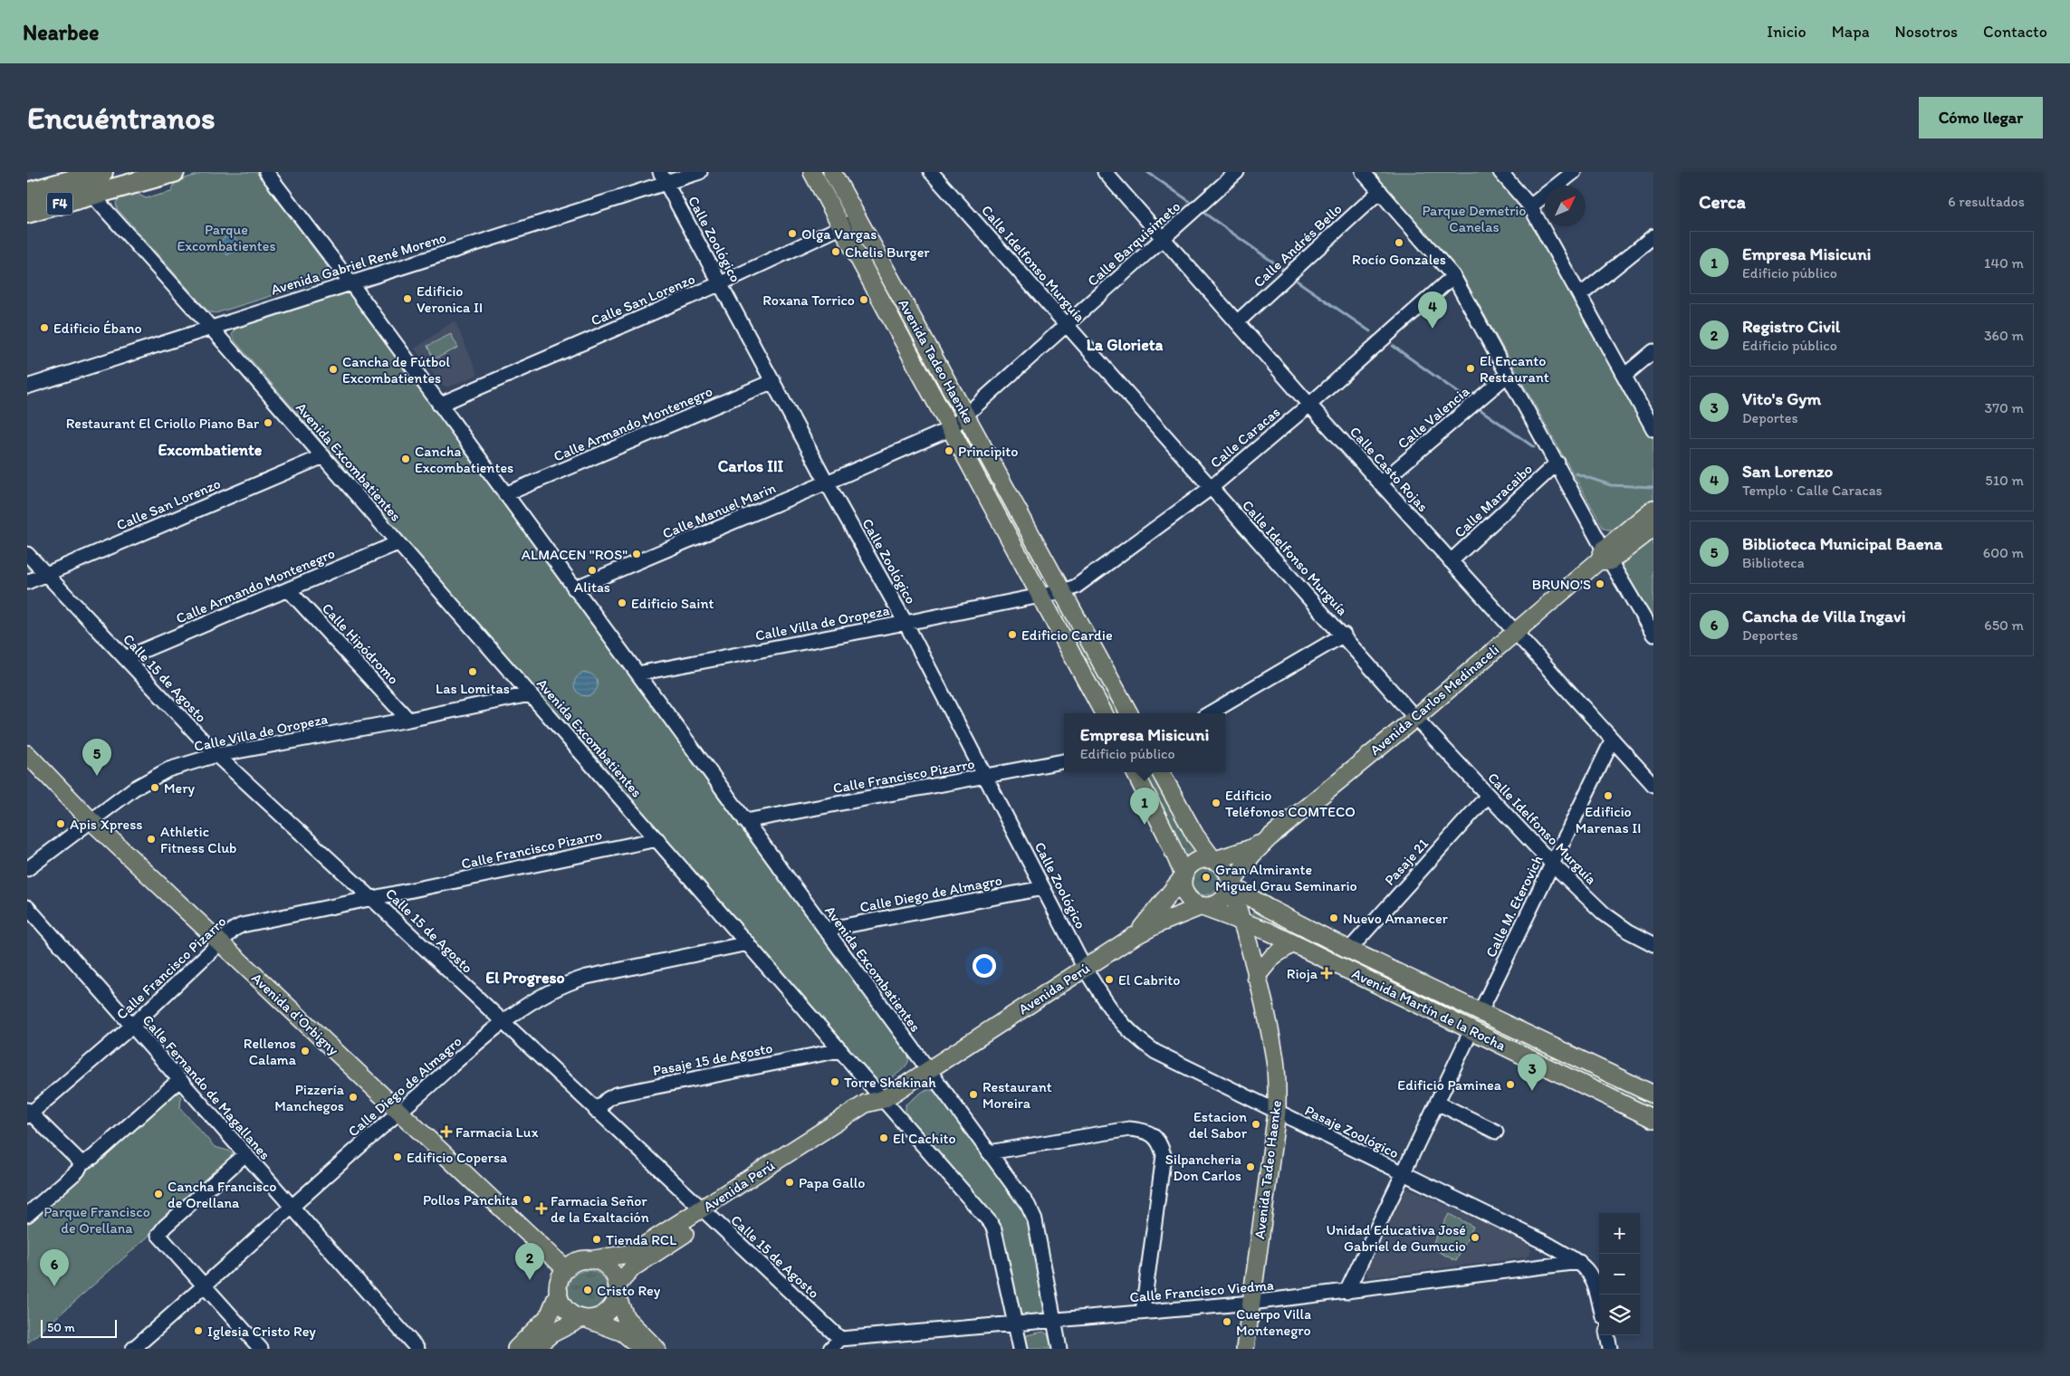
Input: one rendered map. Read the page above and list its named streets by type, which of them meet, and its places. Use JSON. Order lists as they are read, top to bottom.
{
  "streets": {
    "highway": ["F4"],
    "main road": [
      "Avenida Tadeo Haenke",
      "Avenida Carlos Medinaceli",
      "Avenida Perú",
      "Avenida Martín de la Rocha",
      "Avenida d'Orbigny"
    ],
    "street": [
      "Calle Zoológico",
      "Calle Barquisimeto",
      "Calle Andrés Bello",
      "Avenida Gabriel René Moreno",
      "Calle Idelfonso Murguía",
      "Calle San Lorenzo",
      "Calle Valencia",
      "Calle Armando Montenegro",
      "Calle Caracas",
      "Avenida Excombatientes",
      "Calle Casto Rojas",
      "Calle Maracaibo",
      "Calle Manuel Marin",
      "Calle Villa de Oropeza",
      "Calle Hipódromo",
      "Calle 15 de Agosto",
      "Calle Francisco Pizarro",
      "Pasaje 21",
      "Calle Diego de Almagro",
      "Calle M. Eterovich",
      "Pasaje 15 de Agosto",
      "Calle Fernando de Magallanes",
      "Pasaje Zoológico",
      "Calle Francisco Viedma"
    ]
  },
  "crossings": [
    ["F4", "Avenida Excombatientes"],
    ["Calle Zoológico", "Avenida Gabriel René Moreno"],
    ["Calle Zoológico", "Calle San Lorenzo"],
    ["Calle Zoológico", "Calle Armando Montenegro"],
    ["Calle Zoológico", "Calle Manuel Marin"],
    ["Calle Zoológico", "Calle Villa de Oropeza"],
    ["Calle Zoológico", "Calle Francisco Pizarro"],
    ["Calle Zoológico", "Calle Diego de Almagro"],
    ["Calle Zoológico", "Avenida Perú"],
    ["Calle Zoológico", "Pasaje Zoológico"],
    ["Calle Barquisimeto", "Calle Idelfonso Murguía"],
    ["Calle Barquisimeto", "Avenida Tadeo Haenke"],
    ["Calle Barquisimeto", "Calle Casto Rojas"],
    ["Calle Barquisimeto", "Calle Manuel Marin"],
    ["Calle Andrés Bello", "Calle Casto Rojas"],
    ["Avenida Gabriel René Moreno", "Avenida Excombatientes"],
    ["Calle Idelfonso Murguía", "Calle Caracas"],
    ["Calle Idelfonso Murguía", "Avenida Carlos Medinaceli"],
    ["Calle Idelfonso Murguía", "Pasaje 21"],
    ["Calle Idelfonso Murguía", "Calle M. Eterovich"],
    ["Calle San Lorenzo", "Avenida Tadeo Haenke"],
    ["Calle San Lorenzo", "Avenida Excombatientes"],
    ["Calle San Lorenzo", "Calle 15 de Agosto"],
    ["Avenida Tadeo Haenke", "Calle Caracas"],
    ["Avenida Tadeo Haenke", "Calle Manuel Marin"],
    ["Avenida Tadeo Haenke", "Calle Villa de Oropeza"],
    ["Avenida Tadeo Haenke", "Avenida Carlos Medinaceli"],
    ["Avenida Tadeo Haenke", "Avenida Perú"],
    ["Avenida Tadeo Haenke", "Avenida Martín de la Rocha"],
    ["Avenida Tadeo Haenke", "Pasaje Zoológico"],
    ["Avenida Tadeo Haenke", "Calle Francisco Viedma"],
    ["Calle Valencia", "Calle Casto Rojas"],
    ["Calle Armando Montenegro", "Avenida Excombatientes"],
    ["Calle Armando Montenegro", "Calle Hipódromo"],
    ["Calle Armando Montenegro", "Calle 15 de Agosto"],
    ["Calle Caracas", "Calle Casto Rojas"],
    ["Calle Caracas", "Calle Villa de Oropeza"],
    ["Avenida Excombatientes", "Calle Manuel Marin"],
    ["Avenida Excombatientes", "Calle Villa de Oropeza"],
    ["Avenida Excombatientes", "Calle Francisco Pizarro"],
    ["Avenida Excombatientes", "Calle Diego de Almagro"],
    ["Avenida Excombatientes", "Avenida Perú"],
    ["Avenida Excombatientes", "Pasaje 15 de Agosto"],
    ["Avenida Excombatientes", "Calle Francisco Viedma"],
    ["Calle Casto Rojas", "Calle Maracaibo"],
    ["Calle Casto Rojas", "Avenida Carlos Medinaceli"],
    ["Calle Casto Rojas", "Calle M. Eterovich"],
    ["Calle Villa de Oropeza", "Calle Hipódromo"],
    ["Calle Villa de Oropeza", "Calle 15 de Agosto"],
    ["Calle Villa de Oropeza", "Avenida d'Orbigny"],
    ["Calle 15 de Agosto", "Calle Francisco Pizarro"],
    ["Calle 15 de Agosto", "Calle Diego de Almagro"],
    ["Calle 15 de Agosto", "Avenida Perú"],
    ["Calle 15 de Agosto", "Pasaje 15 de Agosto"],
    ["Calle 15 de Agosto", "Calle Francisco Viedma"],
    ["Avenida Carlos Medinaceli", "Avenida Perú"],
    ["Avenida Carlos Medinaceli", "Avenida Martín de la Rocha"],
    ["Calle Francisco Pizarro", "Avenida d'Orbigny"],
    ["Calle Francisco Pizarro", "Calle Fernando de Magallanes"],
    ["Pasaje 21", "Avenida Martín de la Rocha"],
    ["Calle Diego de Almagro", "Avenida d'Orbigny"],
    ["Calle Diego de Almagro", "Calle Fernando de Magallanes"],
    ["Calle M. Eterovich", "Avenida Martín de la Rocha"],
    ["Avenida Perú", "Avenida Martín de la Rocha"],
    ["Avenida Perú", "Avenida d'Orbigny"],
    ["Avenida Perú", "Pasaje Zoológico"],
    ["Pasaje Zoológico", "Calle Francisco Viedma"]
  ],
  "districts": [
    "La Glorieta",
    "Excombatiente",
    "Carlos III",
    "El Progreso"
  ],
  "parks": ["Parque Demetrio Canelas", "Parque Excombatientes", "Parque Francisco de Orellana"],
  "places": {
    "other": [
      "Olga Vargas",
      "Rocío Gonzales",
      "Chelis Burger",
      "Edificio Veronica II",
      "Roxana Torrico",
      "Edificio Ébano",
      "El Encanto Restaurant",
      "Cancha de Fútbol Excombatientes",
      "Restaurant El Criollo Piano Bar",
      "Principito",
      "Cancha Excombatientes",
      "ALMACEN \"ROS\"",
      "Alitas",
      "BRUNO'S",
      "Edificio Saint",
      "Edificio Cardie",
      "Las Lomitas",
      "Mery",
      "Edificio Marenas II",
      "Edificio Teléfonos COMTECO",
      "Apis Xpress",
      "Athletic Fitness Club",
      "Gran Almirante Miguel Grau Seminario",
      "Nuevo Amanecer",
      "El Cabrito",
      "Rellenos Calama",
      "Torre Shekinah",
      "Edificio Paminea",
      "Restaurant Moreira",
      "Pizzería Manchegos",
      "Estacion del Sabor",
      "El Cachito",
      "Edificio Copersa",
      "Silpancheria Don Carlos",
      "Papa Gallo",
      "Cancha Francisco de Orellana",
      "Pollos Panchita",
      "Unidad Educativa José Gabriel de Gumucio",
      "Tienda RCL",
      "Cristo Rey",
      "Cuerpo Villa Montenegro",
      "Iglesia Cristo Rey"
    ],
    "health": ["Rioja", "Farmacia Lux", "Farmacia Señor de la Exaltación"]
  },
  "scale_bar": "50 m",
  "north": "top right",
  "page": {
    "header": "Nearbee",
    "nav": [
      "Inicio",
      "Mapa",
      "Nosotros",
      "Contacto"
    ],
    "buttons": "Cómo llegar",
    "title": "Encuéntranos",
    "heading": ["Cerca", "6 resultados"],
    "list": [
      {
        "mark": "1",
        "name": "Empresa Misicuni",
        "note": "Edificio público",
        "value": "140 m"
      },
      {
        "mark": "2",
        "name": "Registro Civil",
        "note": "Edificio público",
        "value": "360 m"
      },
      {
        "mark": "3",
        "name": "Vito's Gym",
        "note": "Deportes",
        "value": "370 m"
      },
      {
        "mark": "4",
        "name": "San Lorenzo",
        "note": "Templo · Calle Caracas",
        "value": "510 m"
      },
      {
        "mark": "5",
        "name": "Biblioteca Municipal Baena",
        "note": "Biblioteca",
        "value": "600 m"
      },
      {
        "mark": "6",
        "name": "Cancha de Villa Ingavi",
        "note": "Deportes",
        "value": "650 m"
      }
    ],
    "pins": [
      "4",
      "5",
      "1",
      "3",
      "2",
      "6"
    ],
    "popup": ["Empresa Misicuni", "Edificio público"],
    "map_buttons": ["+", "−"],
    "scale": "50 m"
  }
}
